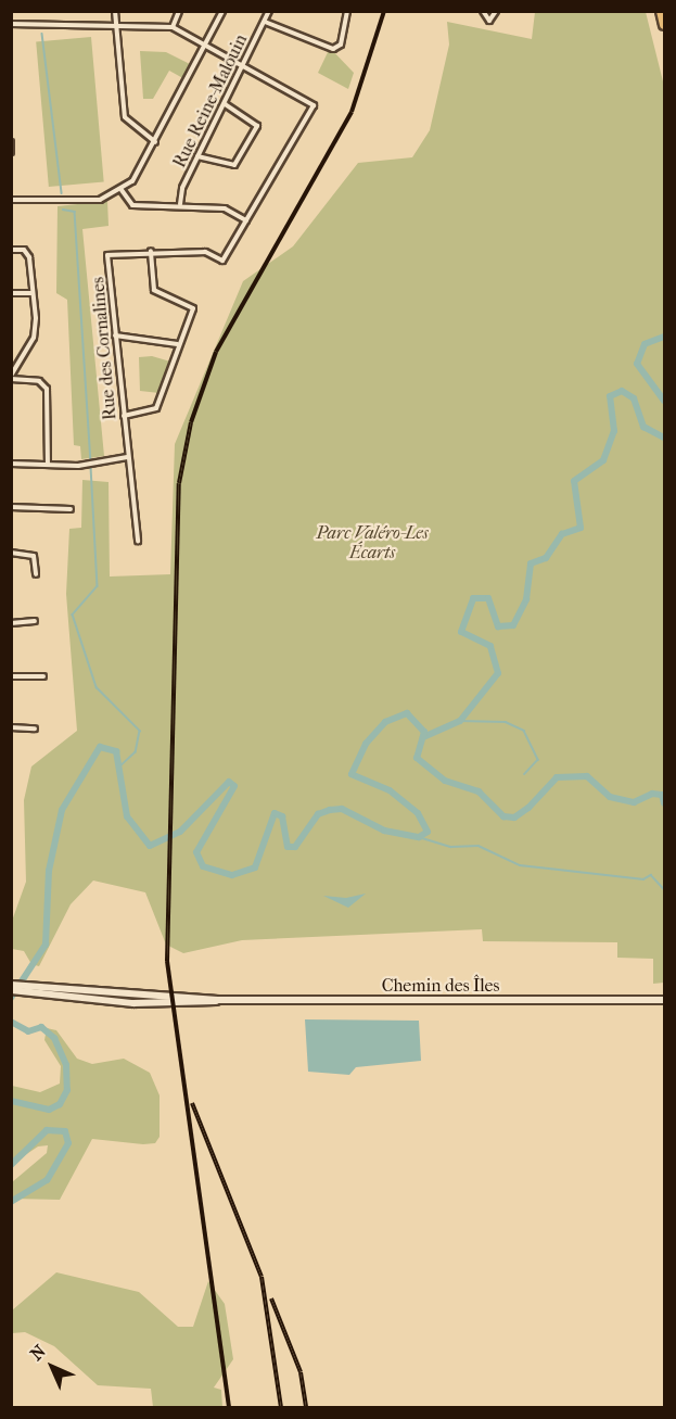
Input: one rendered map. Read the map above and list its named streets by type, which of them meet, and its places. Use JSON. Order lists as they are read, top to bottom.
{
  "streets": {
    "main road": ["Chemin des Îles"],
    "street": ["Rue Reine-Malouin", "Rue des Cornalines"]
  },
  "crossings": [
    ["Rue Reine-Malouin", "Rue des Cornalines"]
  ],
  "parks": ["Parc Valéro-Les Écarts"],
  "north": "top left"
}
